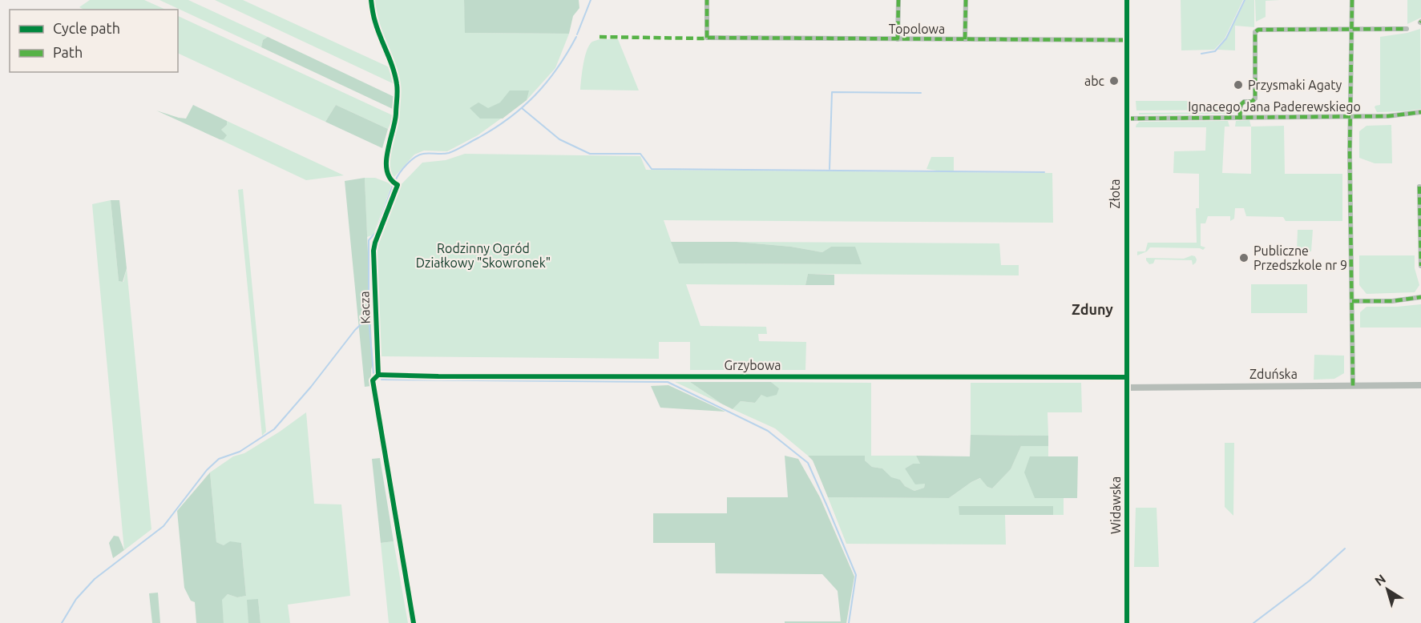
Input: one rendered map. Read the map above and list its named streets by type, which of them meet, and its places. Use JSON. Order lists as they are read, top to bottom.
{
  "streets": {
    "street": [
      "Topolowa",
      "Ignacego Jana Paderewskiego",
      "Złota",
      "Kacza",
      "Grzybowa",
      "Zduńska",
      "Widawska"
    ]
  },
  "crossings": [
    ["Topolowa", "Złota"],
    ["Ignacego Jana Paderewskiego", "Złota"],
    ["Złota", "Grzybowa"],
    ["Złota", "Zduńska"],
    ["Złota", "Widawska"],
    ["Kacza", "Grzybowa"],
    ["Zduńska", "Widawska"]
  ],
  "districts": ["Zduny"],
  "parks": ["Rodzinny Ogród Działkowy \"Skowronek\""],
  "places": ["abc", "Przysmaki Agaty", "Publiczne Przedszkole nr 9"],
  "legend": ["Cycle path", "Path"],
  "north": "top left"
}
